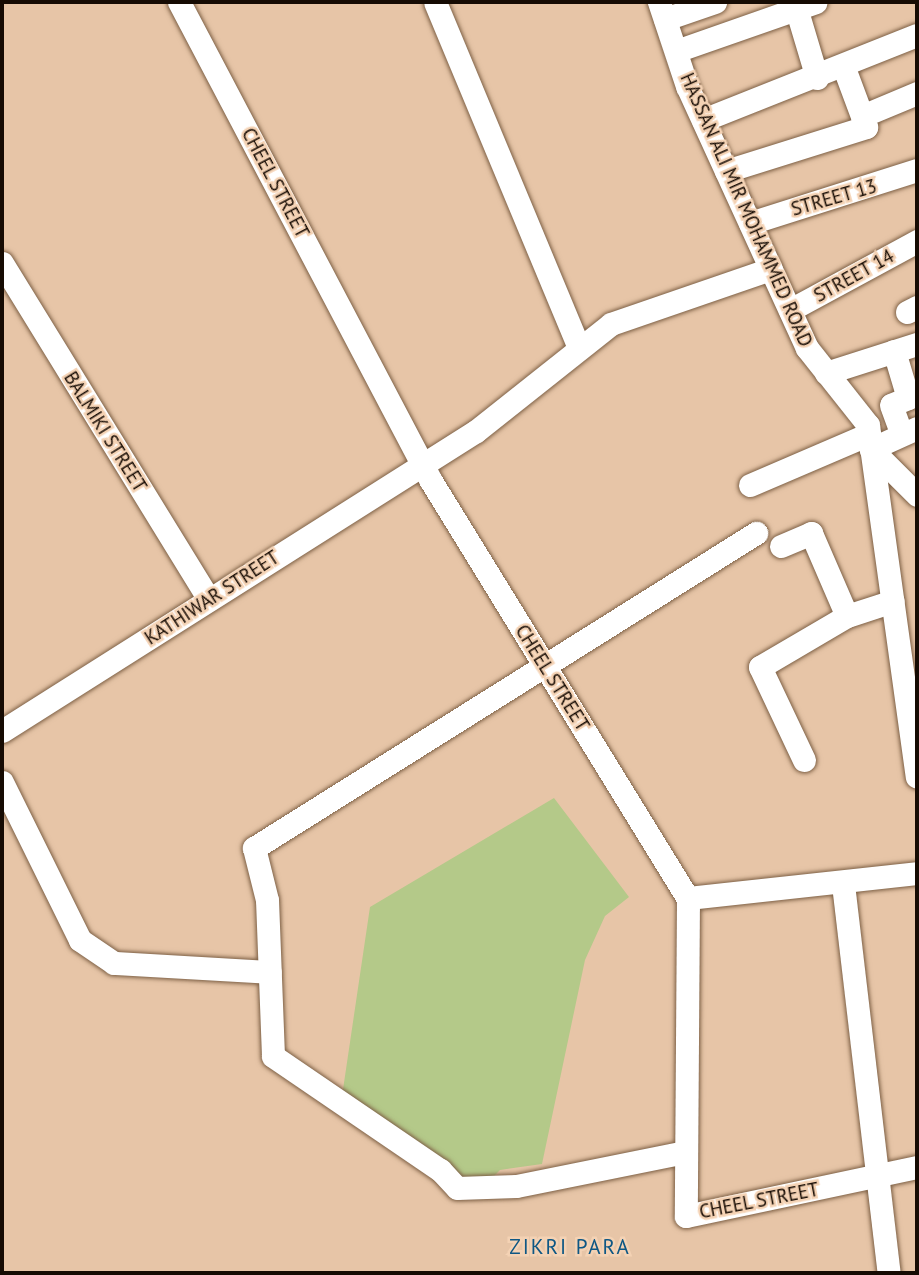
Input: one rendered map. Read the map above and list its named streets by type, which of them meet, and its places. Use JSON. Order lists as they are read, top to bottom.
{
  "streets": {
    "street": [
      "CHEEL STREET",
      "STREET 13",
      "HASSAN ALI MIR MOHAMMED ROAD",
      "STREET 14",
      "BALMIKI STREET",
      "KATHIWAR STREET"
    ]
  },
  "crossings": [
    ["CHEEL STREET", "KATHIWAR STREET"],
    ["STREET 13", "HASSAN ALI MIR MOHAMMED ROAD"],
    ["HASSAN ALI MIR MOHAMMED ROAD", "STREET 14"],
    ["HASSAN ALI MIR MOHAMMED ROAD", "KATHIWAR STREET"],
    ["BALMIKI STREET", "KATHIWAR STREET"]
  ],
  "districts": ["ZIKRI PARA"]
}
